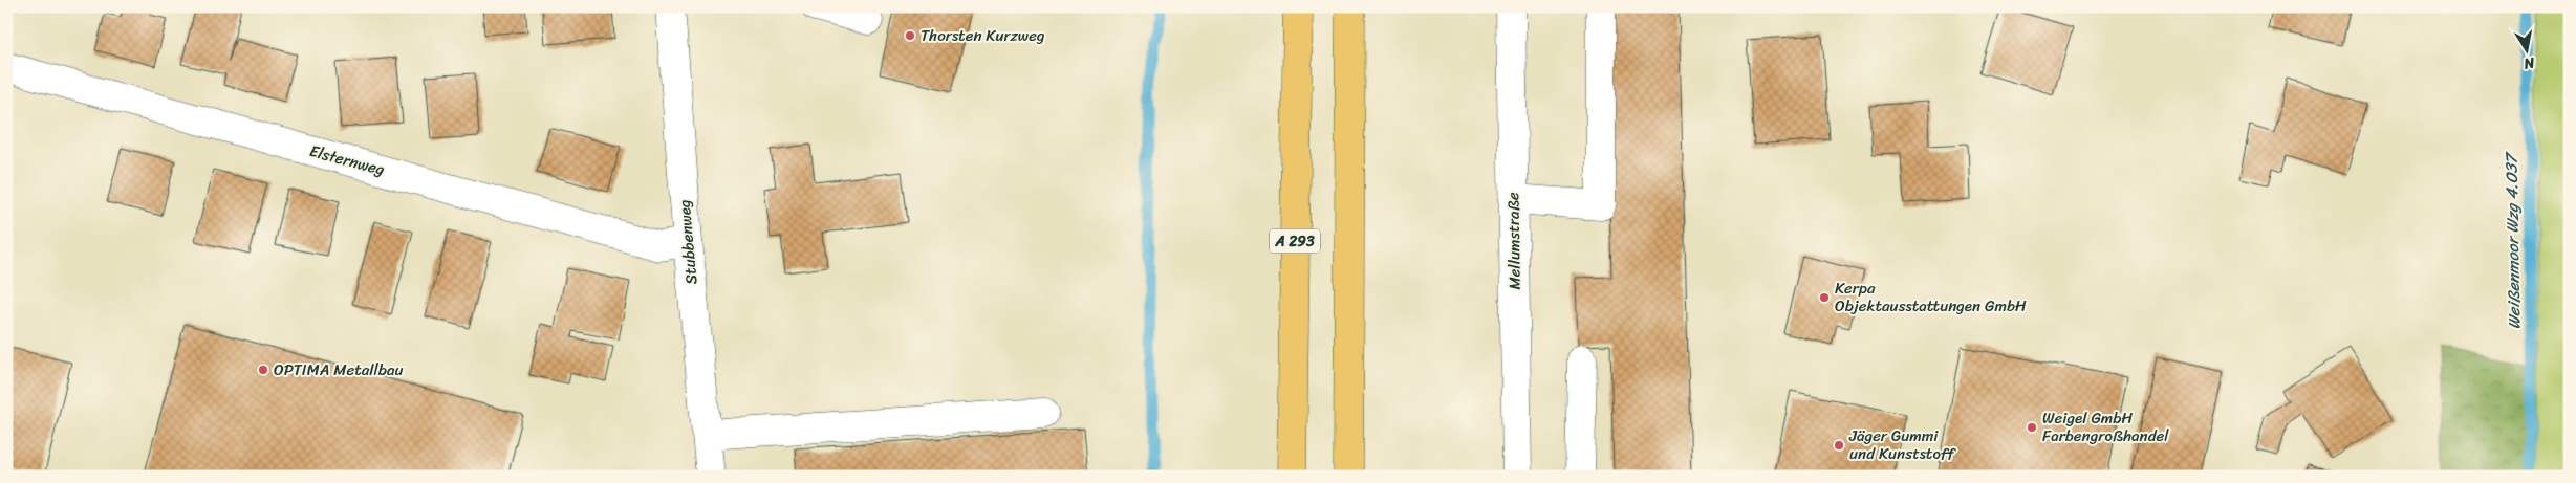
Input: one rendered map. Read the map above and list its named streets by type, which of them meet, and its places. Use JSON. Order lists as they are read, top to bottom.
{
  "streets": {
    "highway": ["A 293"],
    "street": ["Elsternweg", "Mellumstraße", "Stubbenweg"]
  },
  "crossings": [
    ["Elsternweg", "Stubbenweg"]
  ],
  "water": ["Weißenmoor Wzg 4.037"],
  "places": [
    "Thorsten Kurzweg",
    "Kerpa Objektausstattungen GmbH",
    "OPTIMA Metallbau",
    "Weigel GmbH Farbengroßhandel",
    "Jäger Gummi und Kunststoff"
  ],
  "north": "bottom"
}
